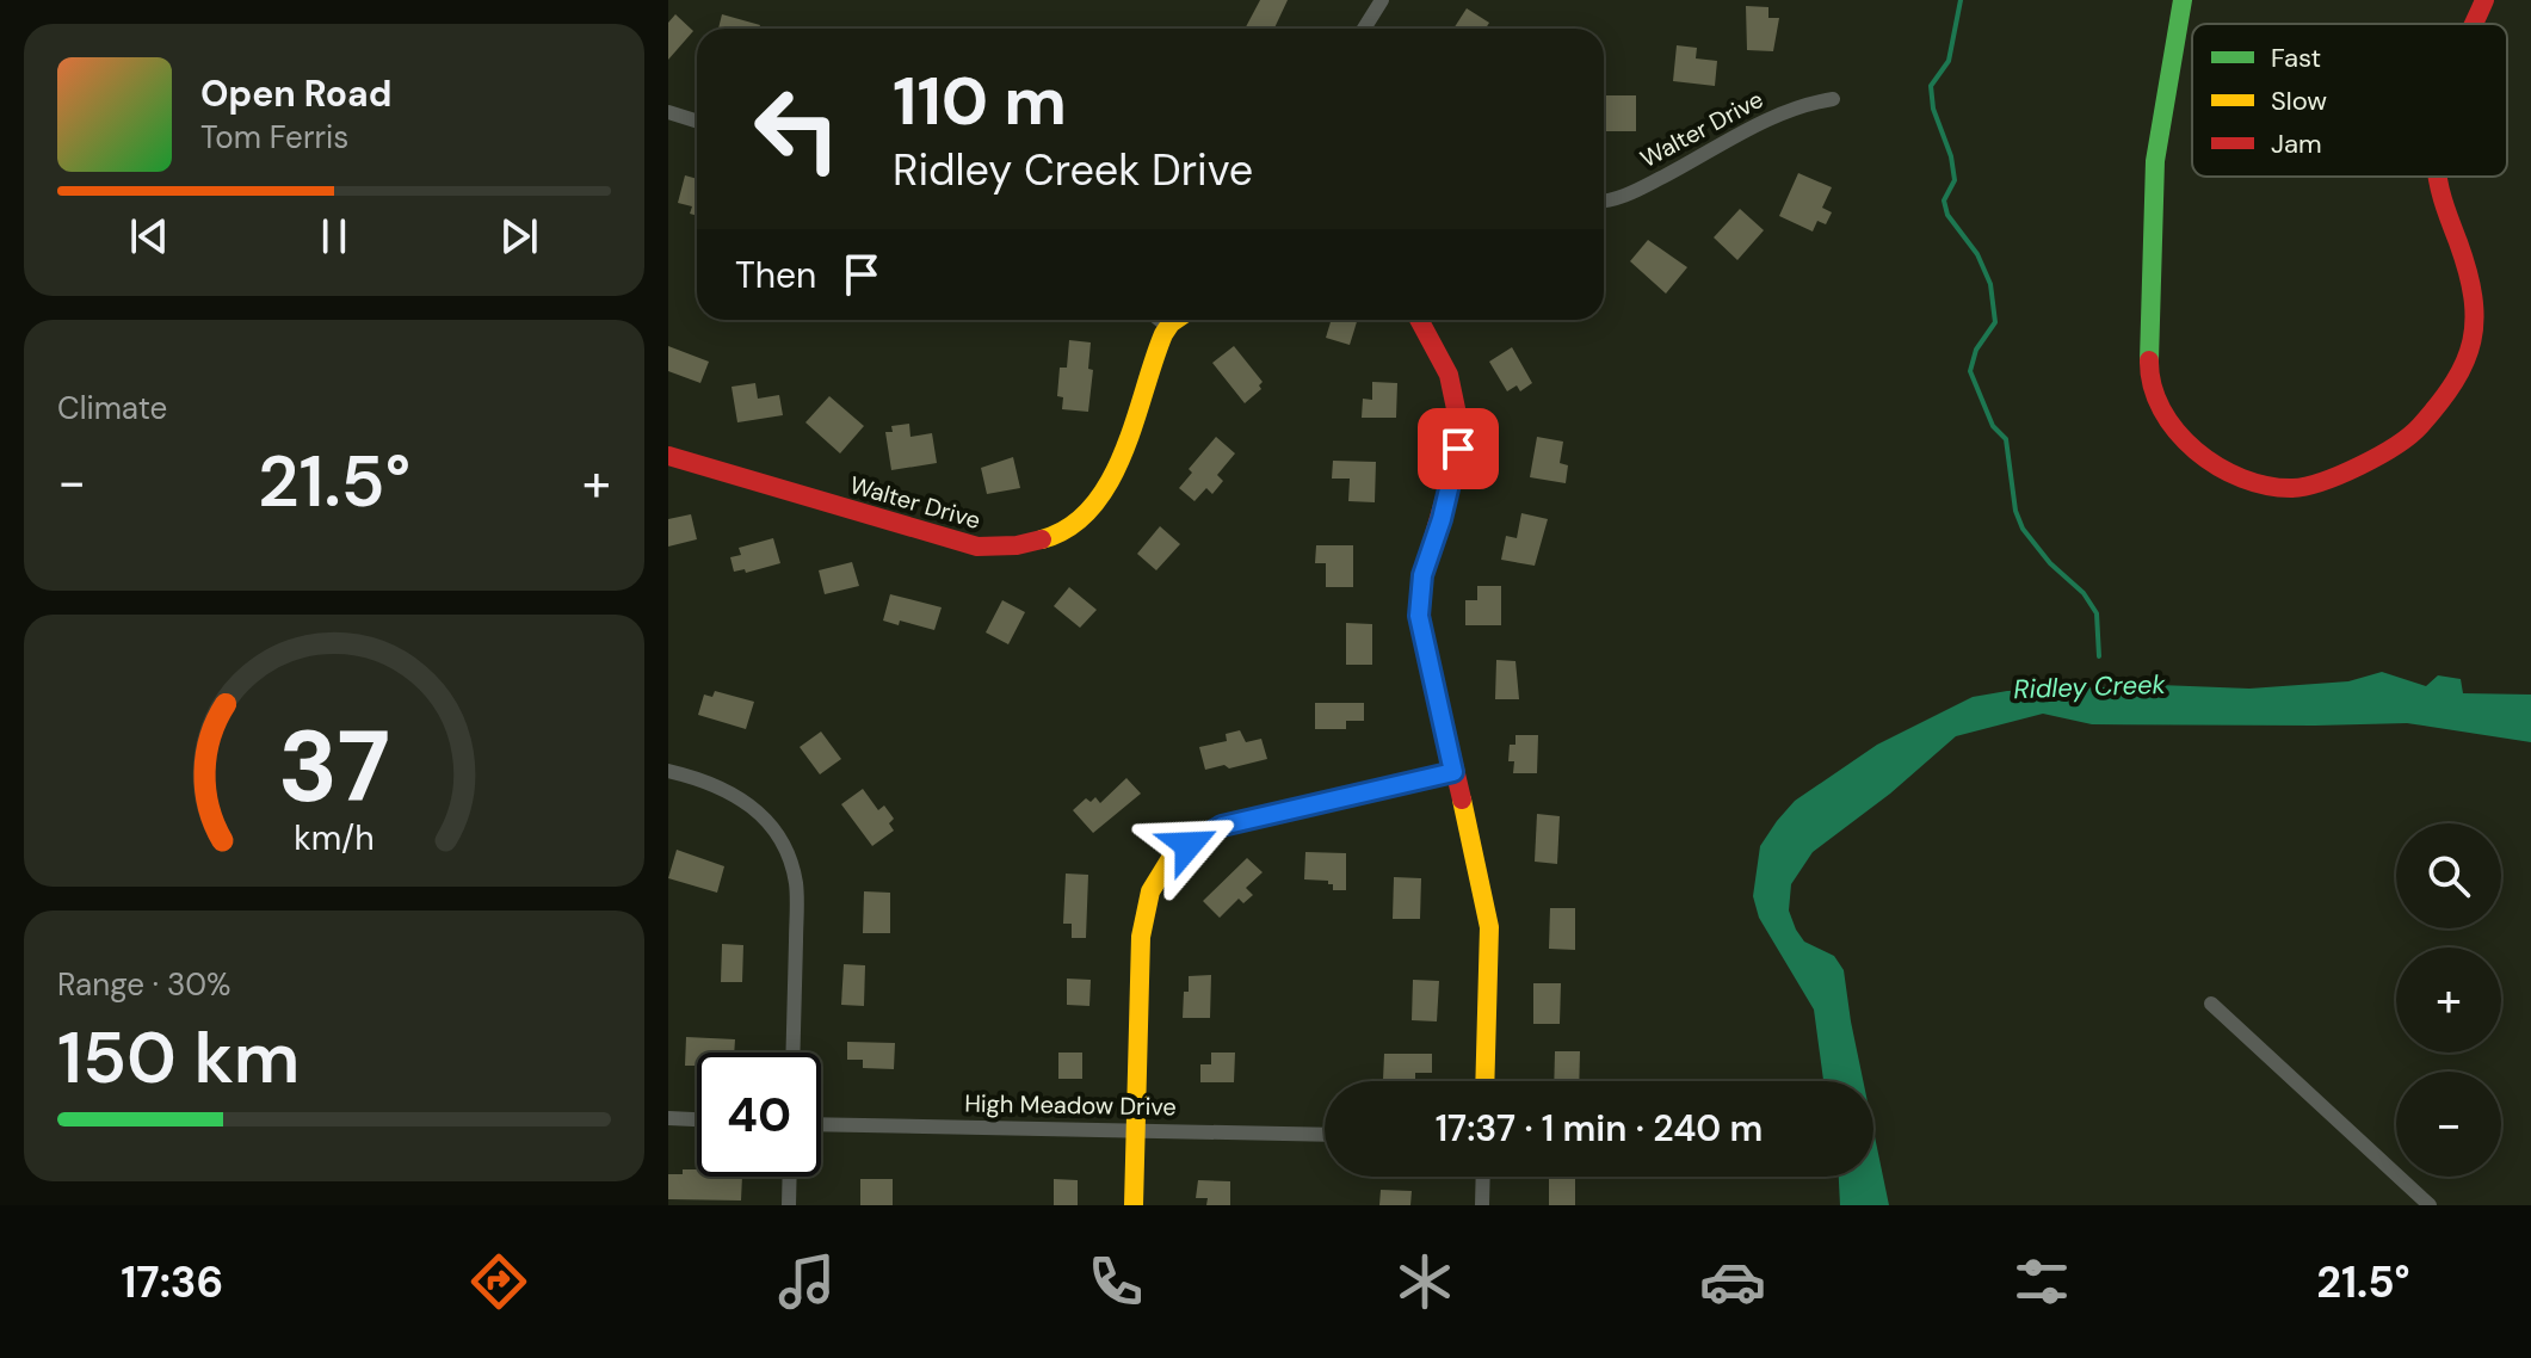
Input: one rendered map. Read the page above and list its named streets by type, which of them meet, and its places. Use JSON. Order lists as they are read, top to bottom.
{
  "streets": {
    "street": ["Walter Drive", "High Meadow Drive"]
  },
  "water": ["Ridley Creek"],
  "legend": ["Fast", "Slow", "Jam"],
  "page": {
    "turn": ["110 m", "Ridley Creek Drive"],
    "song": ["Open Road", "Tom Ferris"],
    "then": "Then",
    "tile": [
      "Climate",
      ["Range · 30%", "150 km"]
    ],
    "heat": ["−", "21.5°", "+"],
    "map_buttons": ["+", "−"],
    "limit": "40",
    "trip": "17:37 · 1 min · 240 m",
    "tabs": ["17:36", "21.5°"],
    "gauge": ["37", "km/h"]
  }
}
